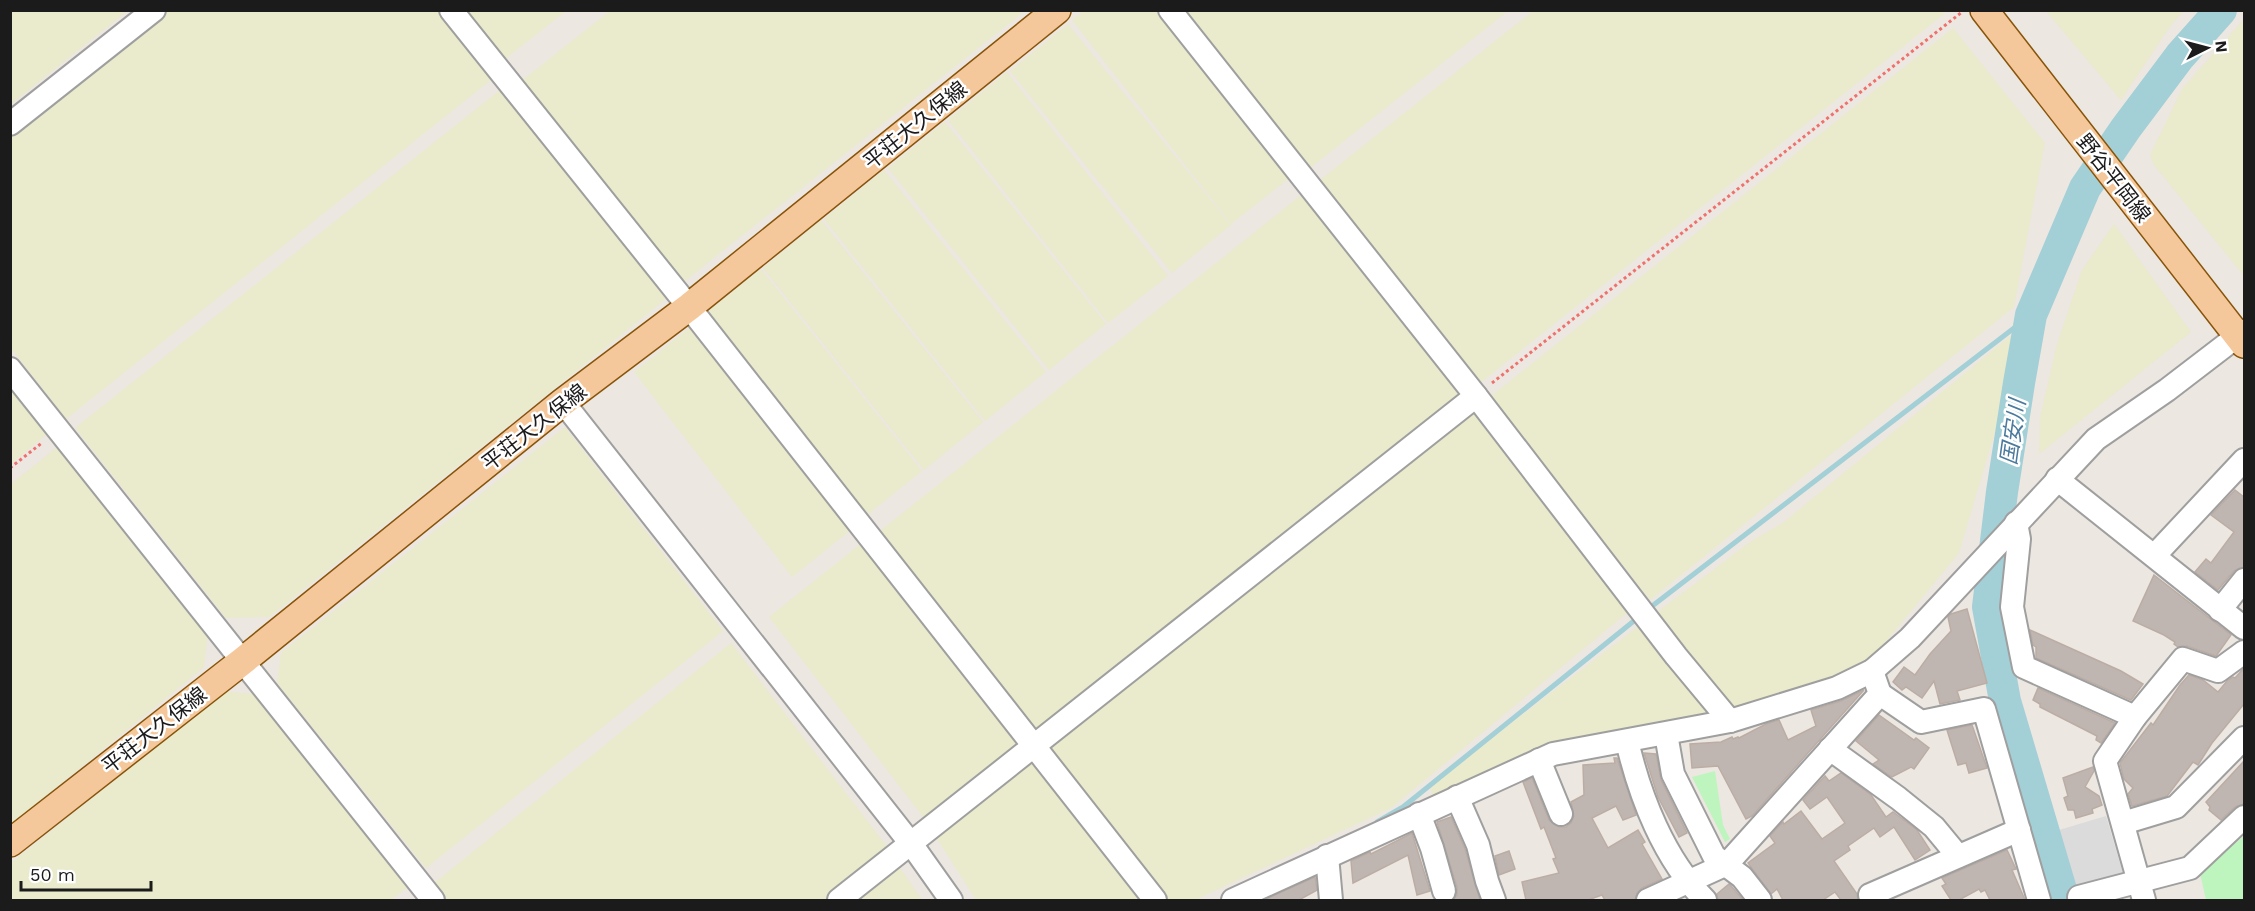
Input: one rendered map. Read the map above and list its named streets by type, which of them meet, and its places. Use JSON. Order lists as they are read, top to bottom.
{
  "streets": {
    "main road": ["平荘大久保線", "野谷平岡線"]
  },
  "water": ["国安川"],
  "scale_bar": "50 m",
  "north": "right"
}
